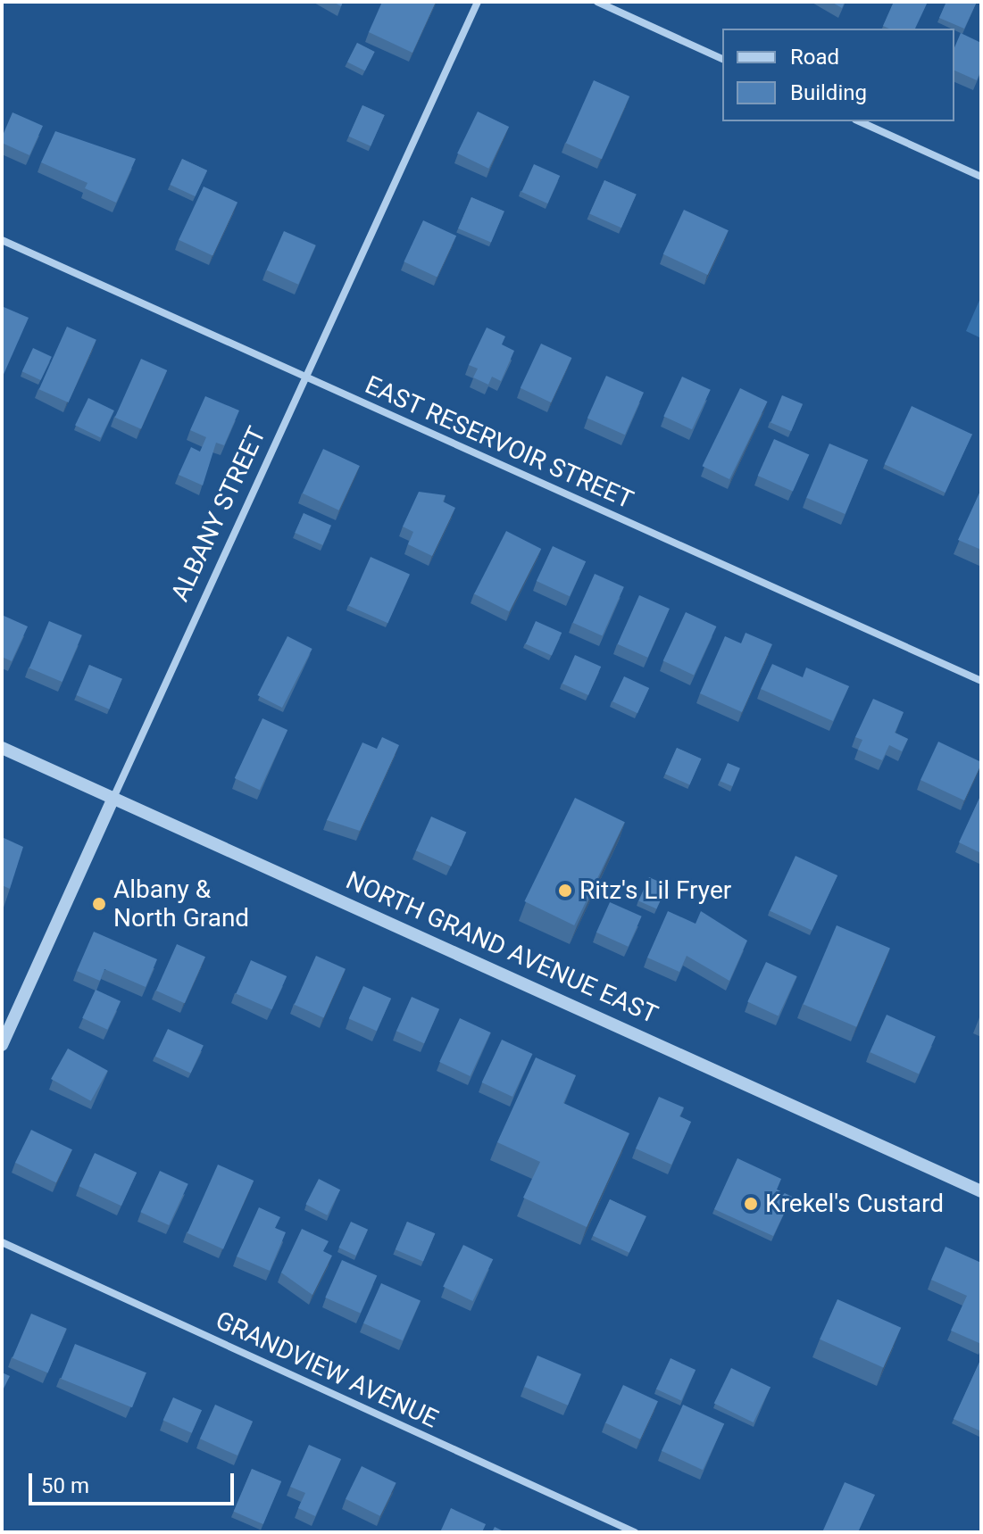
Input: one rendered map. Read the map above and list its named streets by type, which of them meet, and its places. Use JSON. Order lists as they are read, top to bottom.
{
  "streets": {
    "street": [
      "EAST RESERVOIR STREET",
      "ALBANY STREET",
      "NORTH GRAND AVENUE EAST",
      "GRANDVIEW AVENUE"
    ]
  },
  "crossings": [
    ["EAST RESERVOIR STREET", "ALBANY STREET"],
    ["ALBANY STREET", "NORTH GRAND AVENUE EAST"]
  ],
  "places": ["Ritz's Lil Fryer", "Albany & North Grand", "Krekel's Custard"],
  "legend": ["Road", "Building"],
  "scale_bar": "50 m"
}
